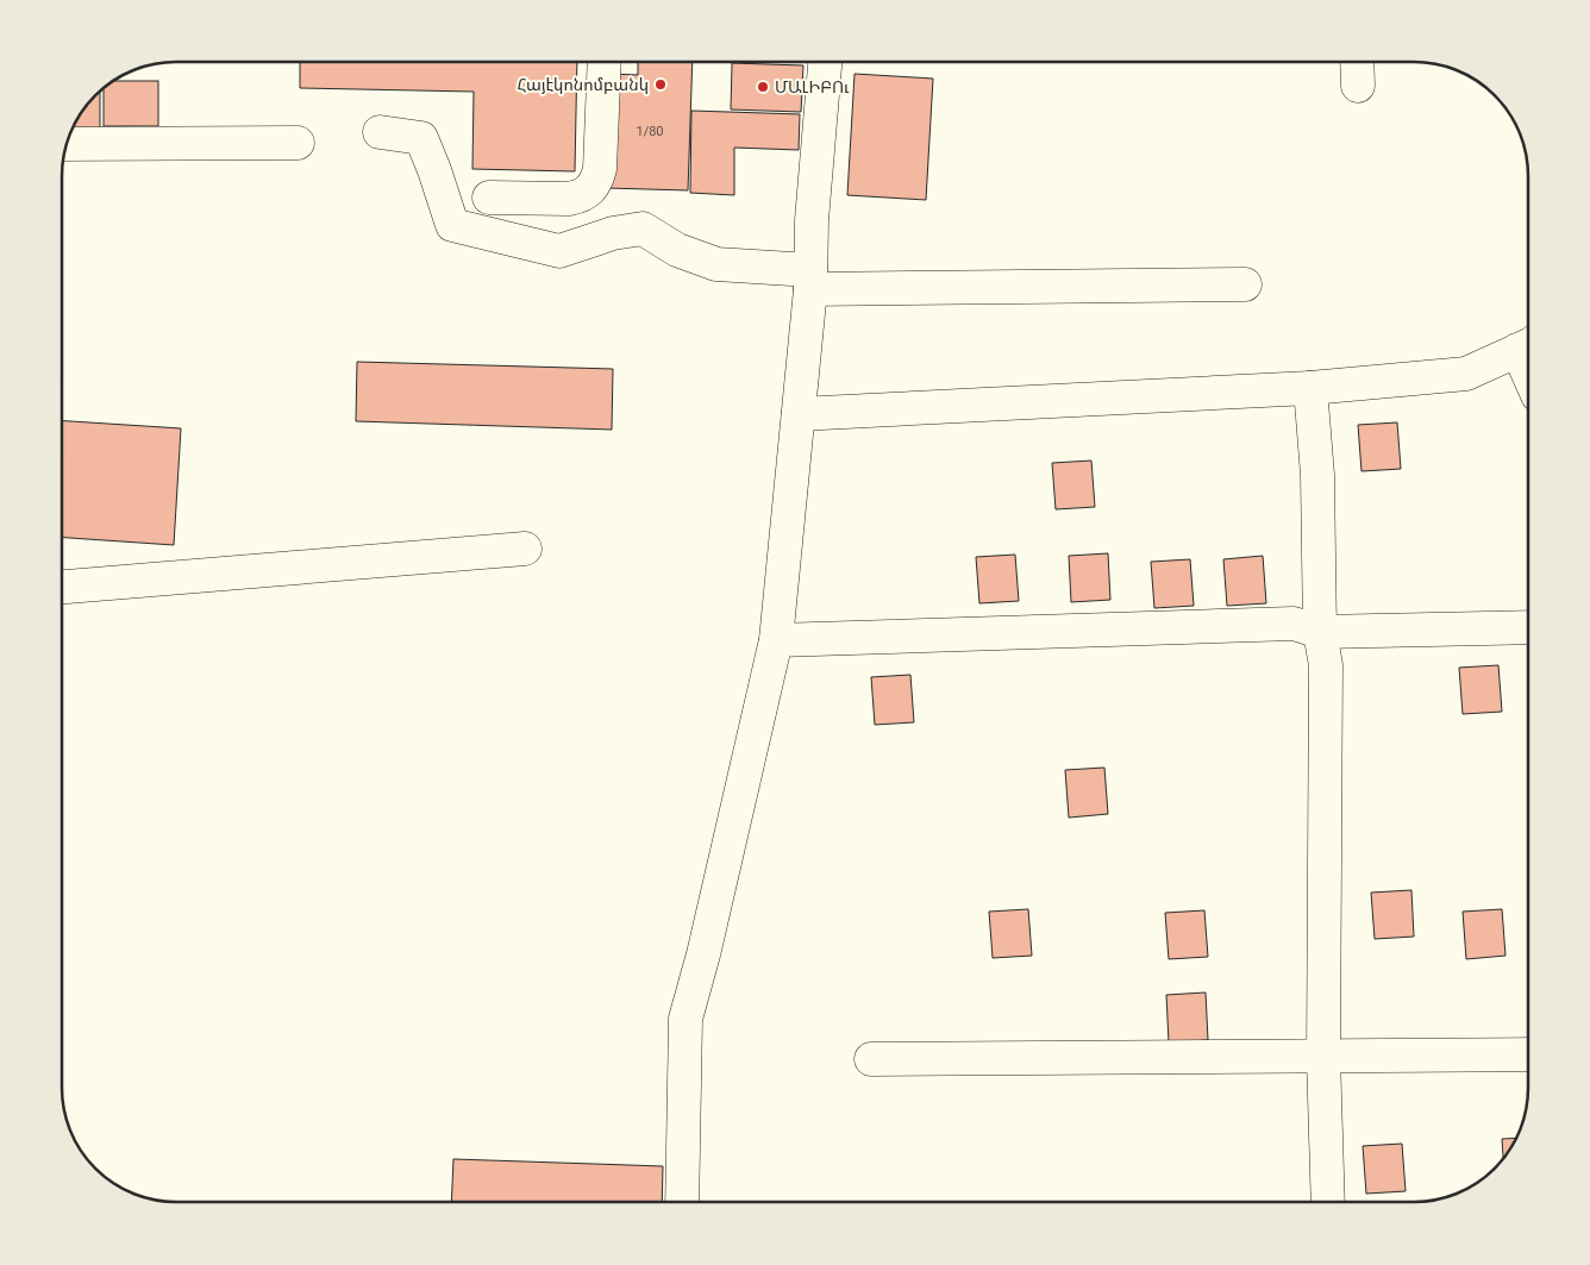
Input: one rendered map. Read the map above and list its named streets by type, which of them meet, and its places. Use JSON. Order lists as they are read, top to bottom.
{
  "places": ["Հայէկոնոմբանկ", "ՄԱԼԻԲՈւ"],
  "house_numbers": ["1/80"]
}
